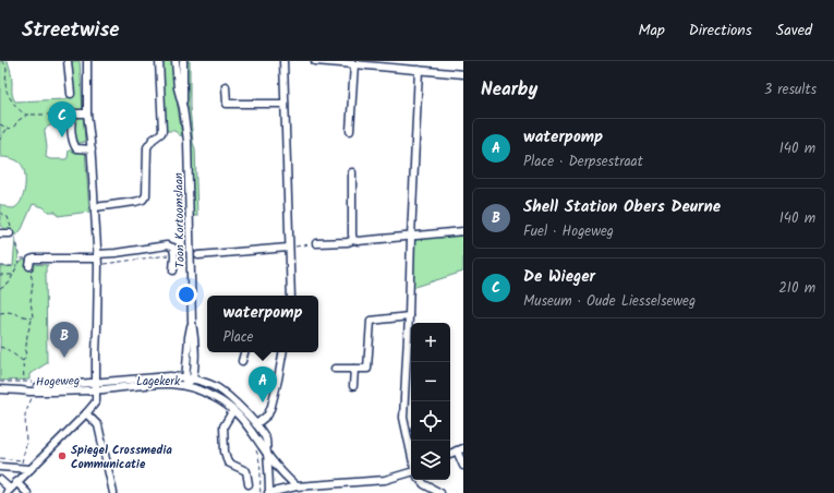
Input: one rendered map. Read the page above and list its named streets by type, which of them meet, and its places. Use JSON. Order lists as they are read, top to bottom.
{
  "streets": {
    "street": ["Toon Kortoomslaan", "Hogeweg", "Lagekerk"]
  },
  "crossings": [
    ["Toon Kortoomslaan", "Lagekerk"],
    ["Hogeweg", "Lagekerk"]
  ],
  "places": ["Spiegel Crossmedia Communicatie"],
  "page": {
    "header": "Streetwise",
    "nav": ["Map", "Directions", "Saved"],
    "heading": ["Nearby", "3 results"],
    "pins": ["C", "B", "A"],
    "list": [
      {
        "mark": "A",
        "name": "waterpomp",
        "note": "Place · Derpsestraat",
        "value": "140 m"
      },
      {
        "mark": "B",
        "name": "Shell Station Obers Deurne",
        "note": "Fuel · Hogeweg",
        "value": "140 m"
      },
      {
        "mark": "C",
        "name": "De Wieger",
        "note": "Museum · Oude Liesselseweg",
        "value": "210 m"
      }
    ],
    "popup": ["waterpomp", "Place"],
    "map_buttons": ["+", "−"]
  }
}
